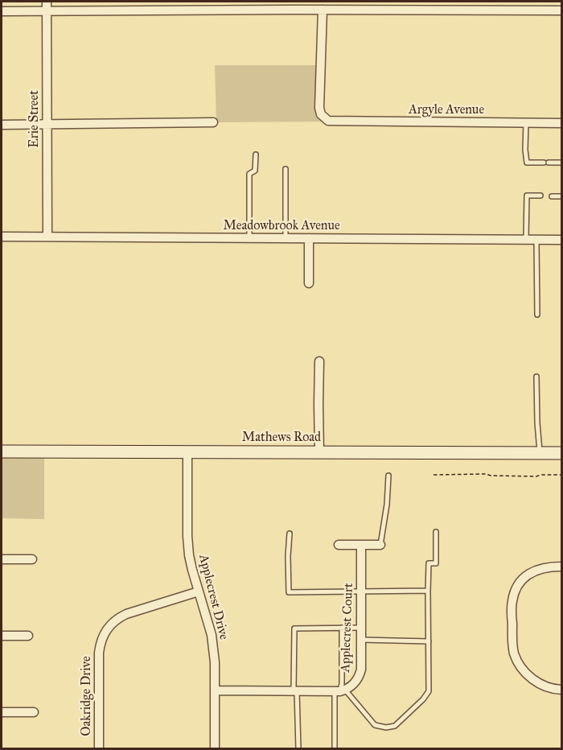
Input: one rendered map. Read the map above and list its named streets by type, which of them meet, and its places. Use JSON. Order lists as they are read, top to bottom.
{
  "streets": {
    "street": [
      "Argyle Avenue",
      "Erie Street",
      "Meadowbrook Avenue",
      "Mathews Road",
      "Applecrest Drive",
      "Applecrest Court",
      "Oakridge Drive"
    ]
  },
  "crossings": [
    ["Erie Street", "Meadowbrook Avenue"],
    ["Mathews Road", "Applecrest Drive"],
    ["Applecrest Drive", "Applecrest Court"],
    ["Applecrest Drive", "Oakridge Drive"]
  ]
}
